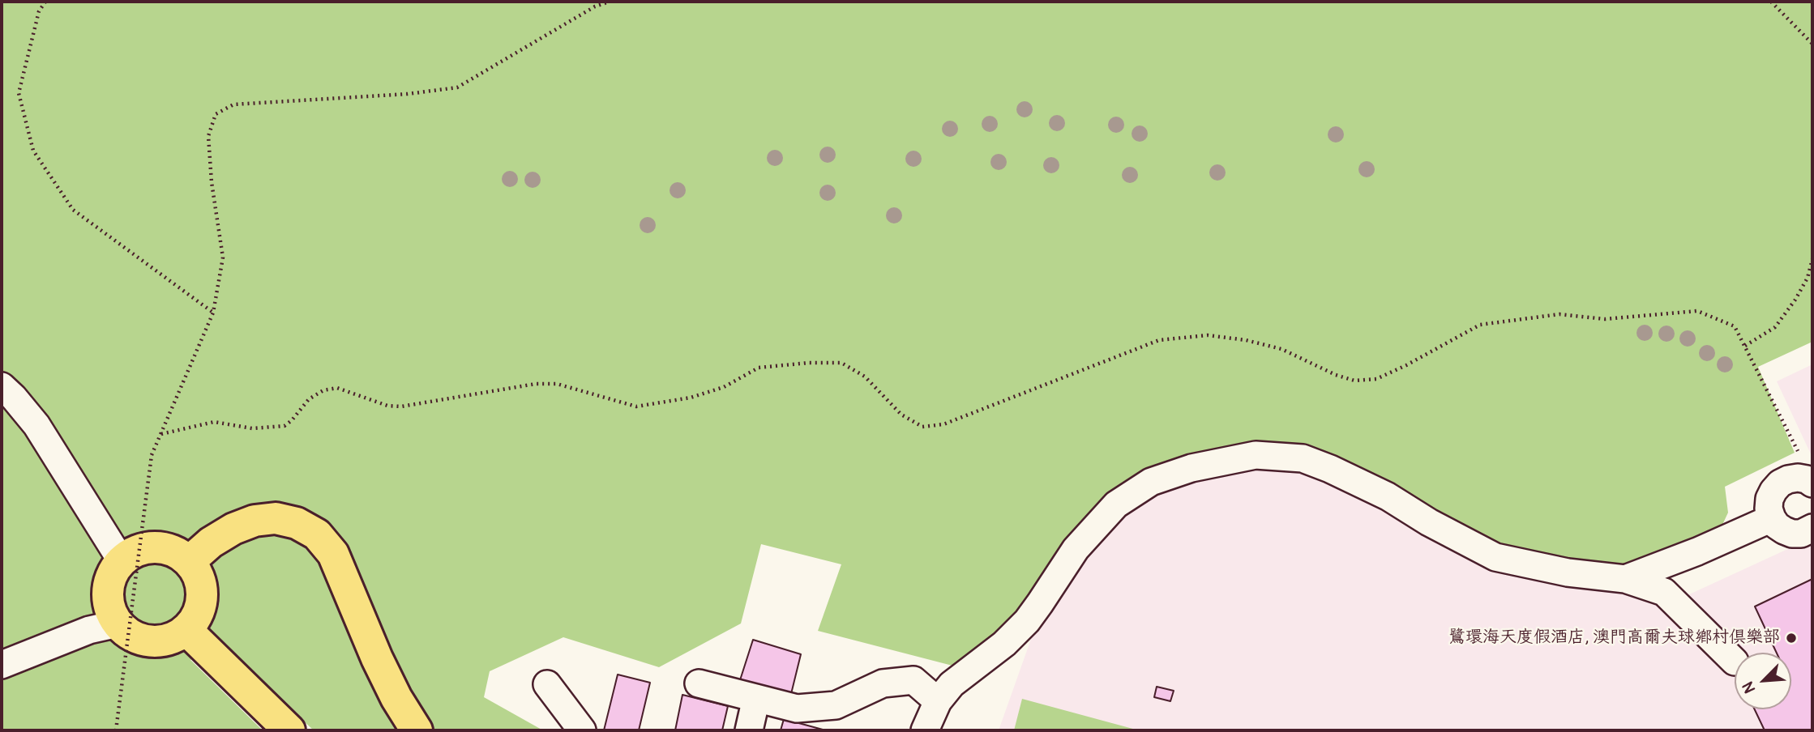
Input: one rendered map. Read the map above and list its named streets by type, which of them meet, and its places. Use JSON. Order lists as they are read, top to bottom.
{
  "places": ["鷺環海天度假酒店, 澳門高爾夫球鄉村俱樂部"],
  "north": "bottom left"
}
